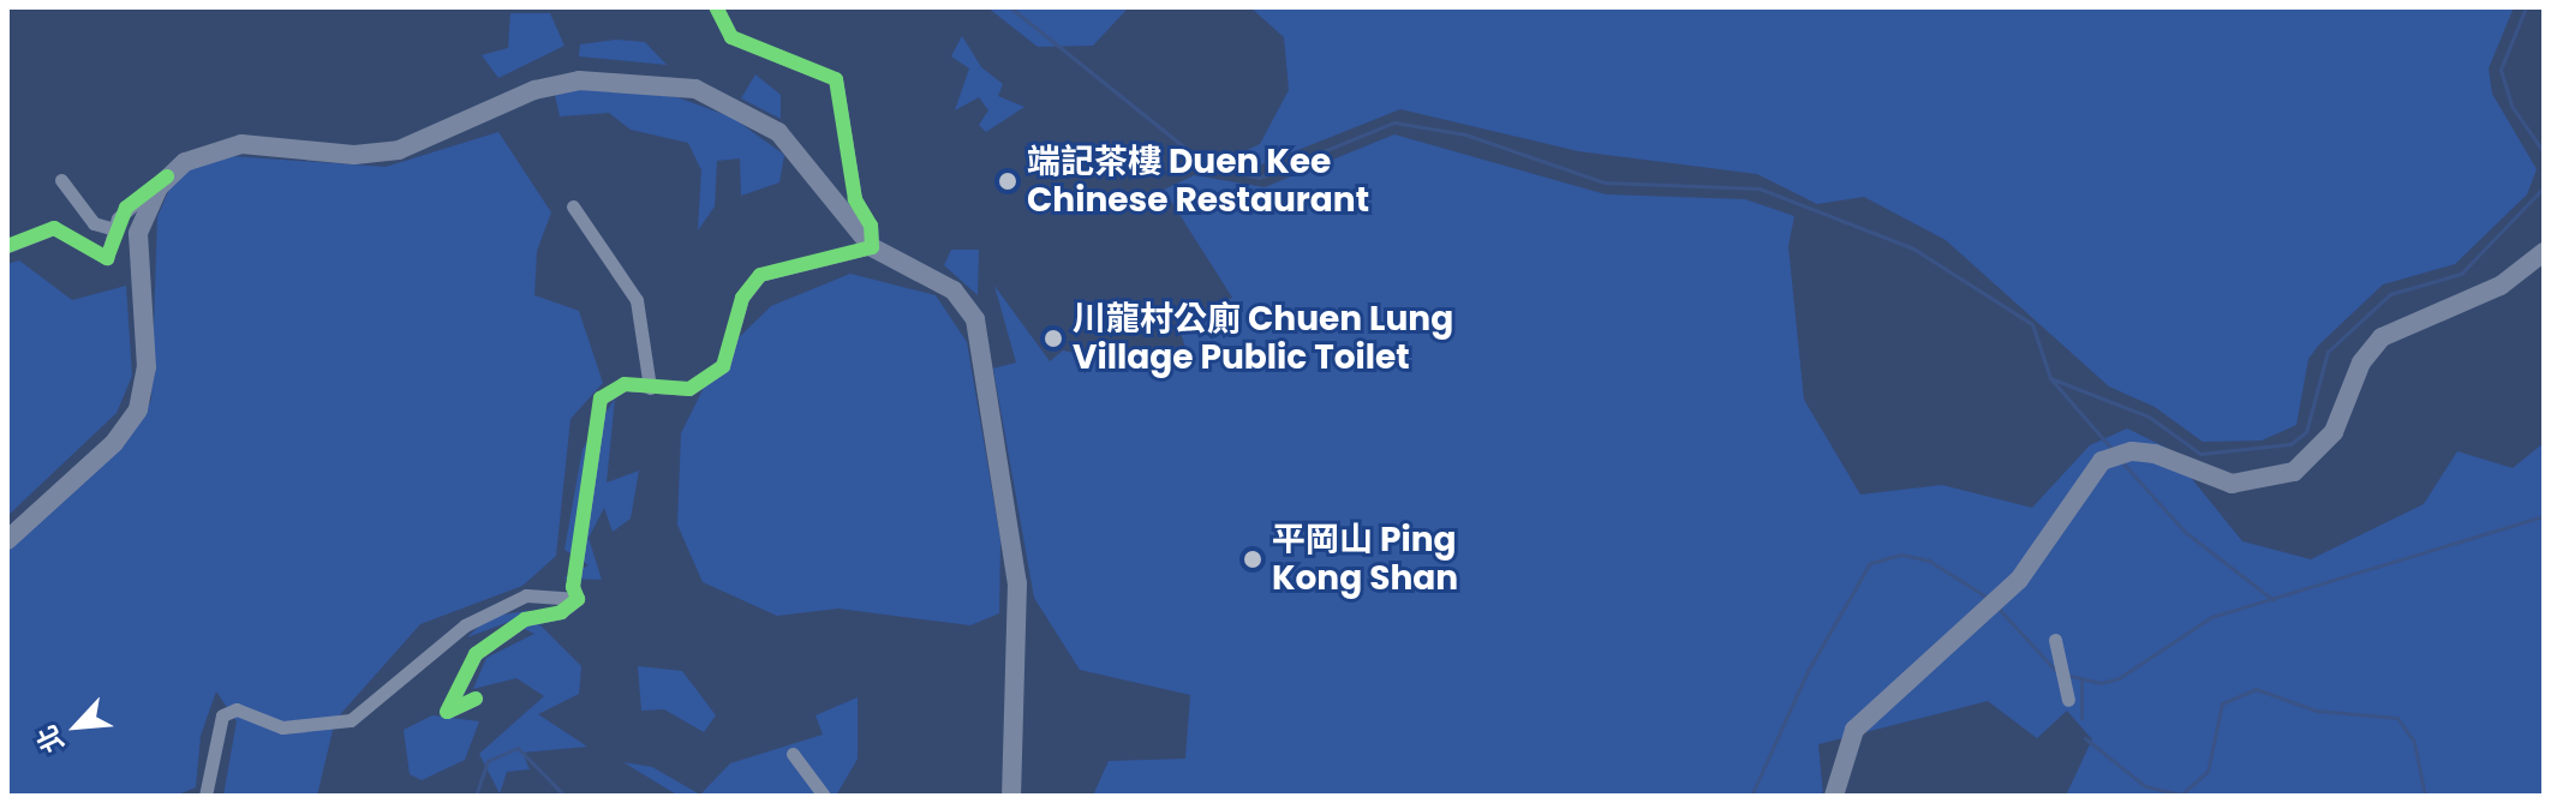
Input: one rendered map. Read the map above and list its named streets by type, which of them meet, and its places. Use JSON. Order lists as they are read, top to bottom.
{
  "places": ["端記茶樓 Duen Kee Chinese Restaurant", "川龍村公廁 Chuen Lung Village Public Toilet", "平岡山 Ping Kong Shan"],
  "north": "bottom left"
}
